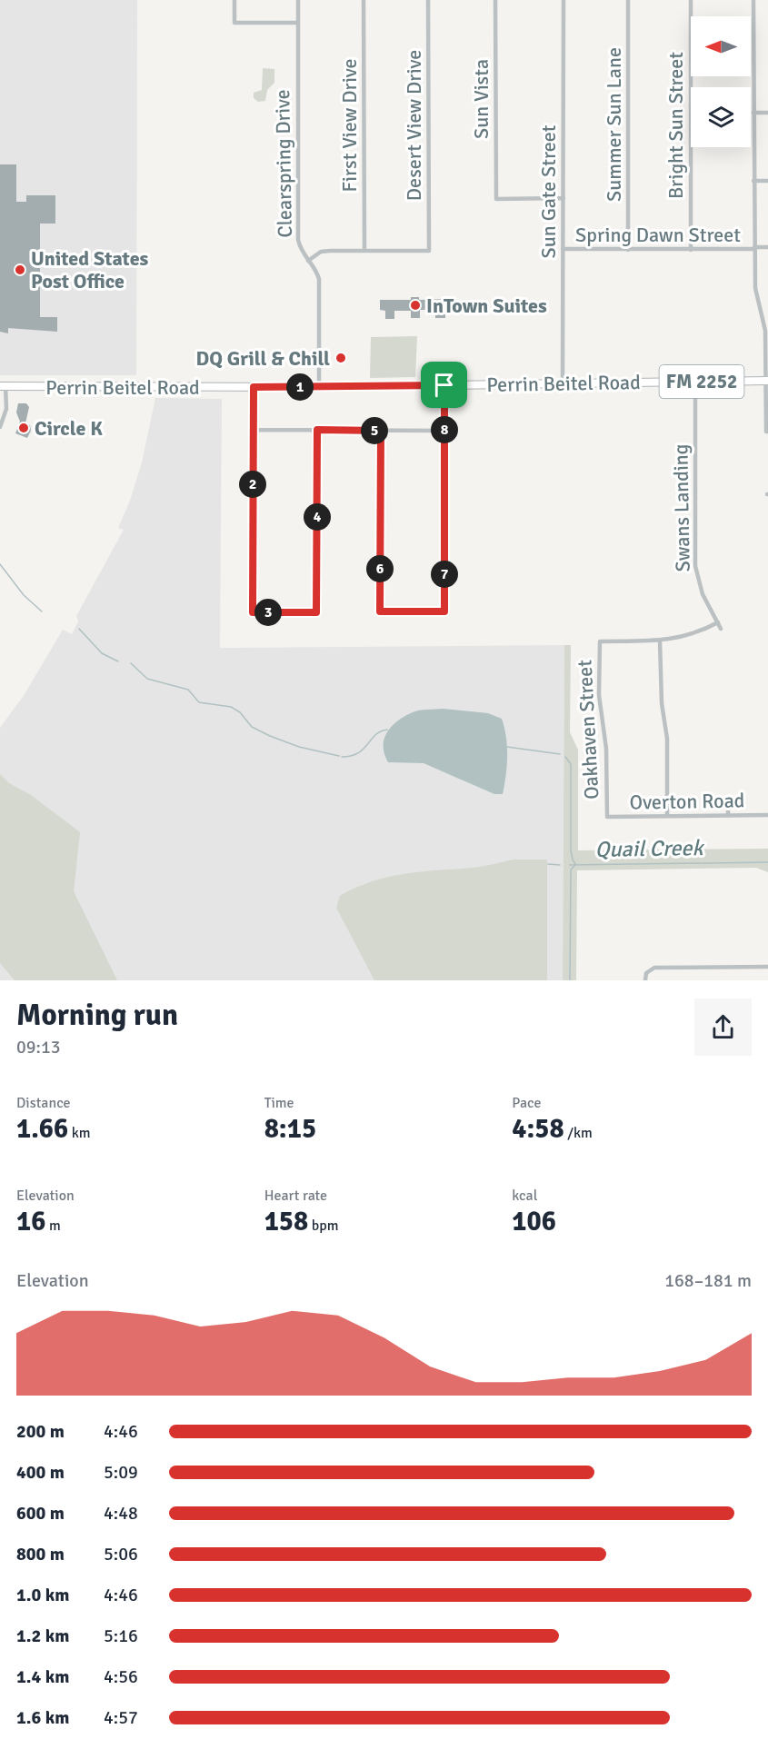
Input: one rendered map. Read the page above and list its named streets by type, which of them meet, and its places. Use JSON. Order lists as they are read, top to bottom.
{
  "streets": {
    "main road": ["FM 2252", "Perrin Beitel Road"],
    "street": [
      "Sun Vista",
      "Summer Sun Lane",
      "First View Drive",
      "Desert View Drive",
      "Bright Sun Street",
      "Clearspring Drive",
      "Sun Gate Street",
      "Spring Dawn Street",
      "Swans Landing",
      "Oakhaven Street",
      "Overton Road"
    ]
  },
  "crossings": [
    ["Sun Vista", "Spring Dawn Street"],
    ["Summer Sun Lane", "Spring Dawn Street"],
    ["First View Drive", "Desert View Drive"],
    ["Bright Sun Street", "Spring Dawn Street"],
    ["Clearspring Drive", "Perrin Beitel Road"],
    ["Sun Gate Street", "Spring Dawn Street"],
    ["Sun Gate Street", "Perrin Beitel Road"],
    ["Perrin Beitel Road", "Swans Landing"],
    ["Oakhaven Street", "Overton Road"]
  ],
  "water": ["Quail Creek"],
  "places": [
    "United States Post Office",
    "InTown Suites",
    "DQ Grill & Chill",
    "Circle K"
  ],
  "north": "left",
  "page": {
    "pins": [
      "1",
      "8",
      "5",
      "2",
      "4",
      "6",
      "7",
      "3"
    ],
    "heading": ["Morning run", "09:13"],
    "stats": [
      ["Distance", "1.66 km"],
      ["Time", "8:15"],
      ["Pace", "4:58 /km"],
      ["Elevation", "16 m"],
      ["Heart rate", "158 bpm"],
      ["kcal", "106"]
    ],
    "chart": ["Elevation", "168–181 m"],
    "list": [
      {
        "name": "200 m",
        "note": "4:46"
      },
      {
        "name": "400 m",
        "note": "5:09"
      },
      {
        "name": "600 m",
        "note": "4:48"
      },
      {
        "name": "800 m",
        "note": "5:06"
      },
      {
        "name": "1.0 km",
        "note": "4:46"
      },
      {
        "name": "1.2 km",
        "note": "5:16"
      },
      {
        "name": "1.4 km",
        "note": "4:56"
      },
      {
        "name": "1.6 km",
        "note": "4:57"
      }
    ]
  }
}
